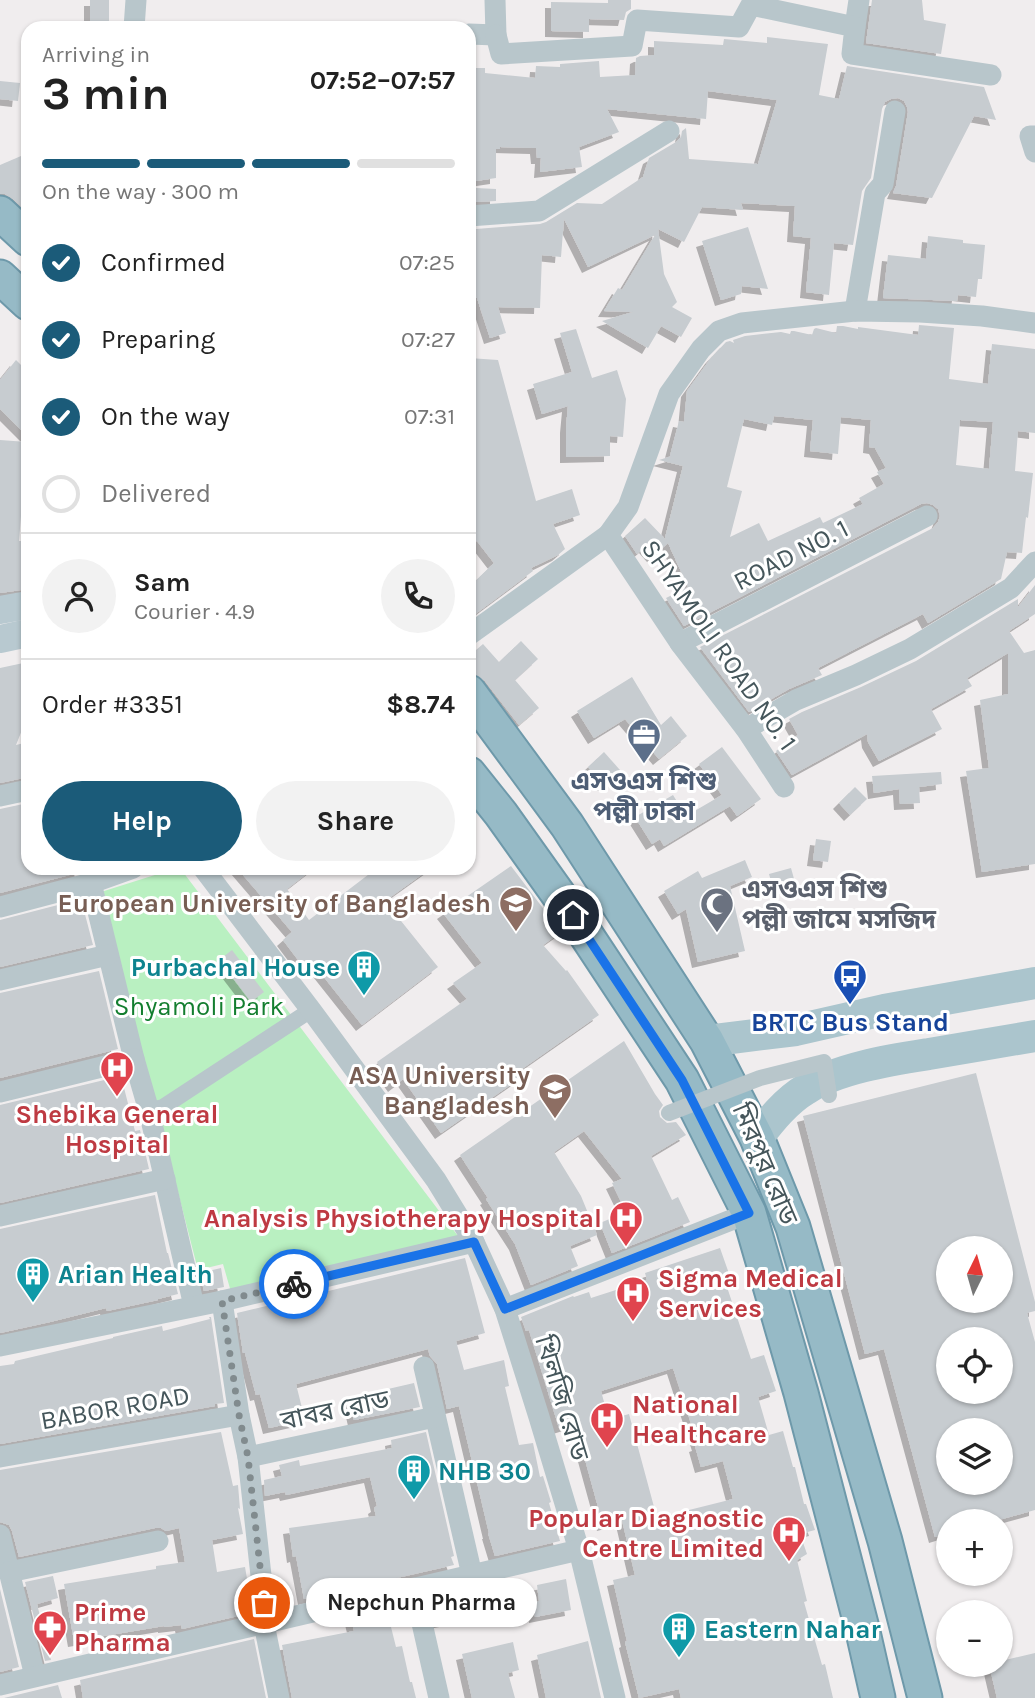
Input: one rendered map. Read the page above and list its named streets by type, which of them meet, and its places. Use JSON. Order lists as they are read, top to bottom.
{
  "streets": {
    "highway": ["মিরপুর রোড"],
    "street": [
      "ROAD NO. 1",
      "SHYAMOLI ROAD NO. 1",
      "খিলজি রোড",
      "BABOR ROAD",
      "বাবর রোড"
    ]
  },
  "crossings": [
    ["ROAD NO. 1", "SHYAMOLI ROAD NO. 1"]
  ],
  "parks": ["Shyamoli Park"],
  "places": {
    "office": ["এসওএস শিশু পল্লী ঢাকা"],
    "school or university": ["European University of Bangladesh", "ASA University Bangladesh"],
    "mosque": ["এসওএস শিশু পল্লী জামে মসজিদ"],
    "building": [
      "Purbachal House",
      "Arian Health",
      "NHB 30",
      "Eastern Nahar"
    ],
    "bus stop": ["BRTC Bus Stand"],
    "hospital": [
      "Shebika General Hospital",
      "Analysis Physiotherapy Hospital",
      "Sigma Medical Services",
      "National Healthcare",
      "Popular Diagnostic Centre Limited"
    ],
    "other": ["Nepchun Pharma"],
    "pharmacy": ["Prime Pharma"]
  },
  "north": "top",
  "page": {
    "heading": ["3 min", "Arriving in", "07:52–07:57"],
    "panel": [
      "Sam",
      "Courier · 4.9",
      "Order #3351",
      "$8.74"
    ],
    "bar": "On the way · 300 m",
    "list": [
      ["Confirmed", "07:25"],
      ["Preparing", "07:27"],
      ["On the way", "07:31"],
      "Delivered"
    ],
    "buttons": ["Help", "Share"],
    "map_buttons": ["+", "−"],
    "bubble": "Nepchun Pharma"
  }
}
